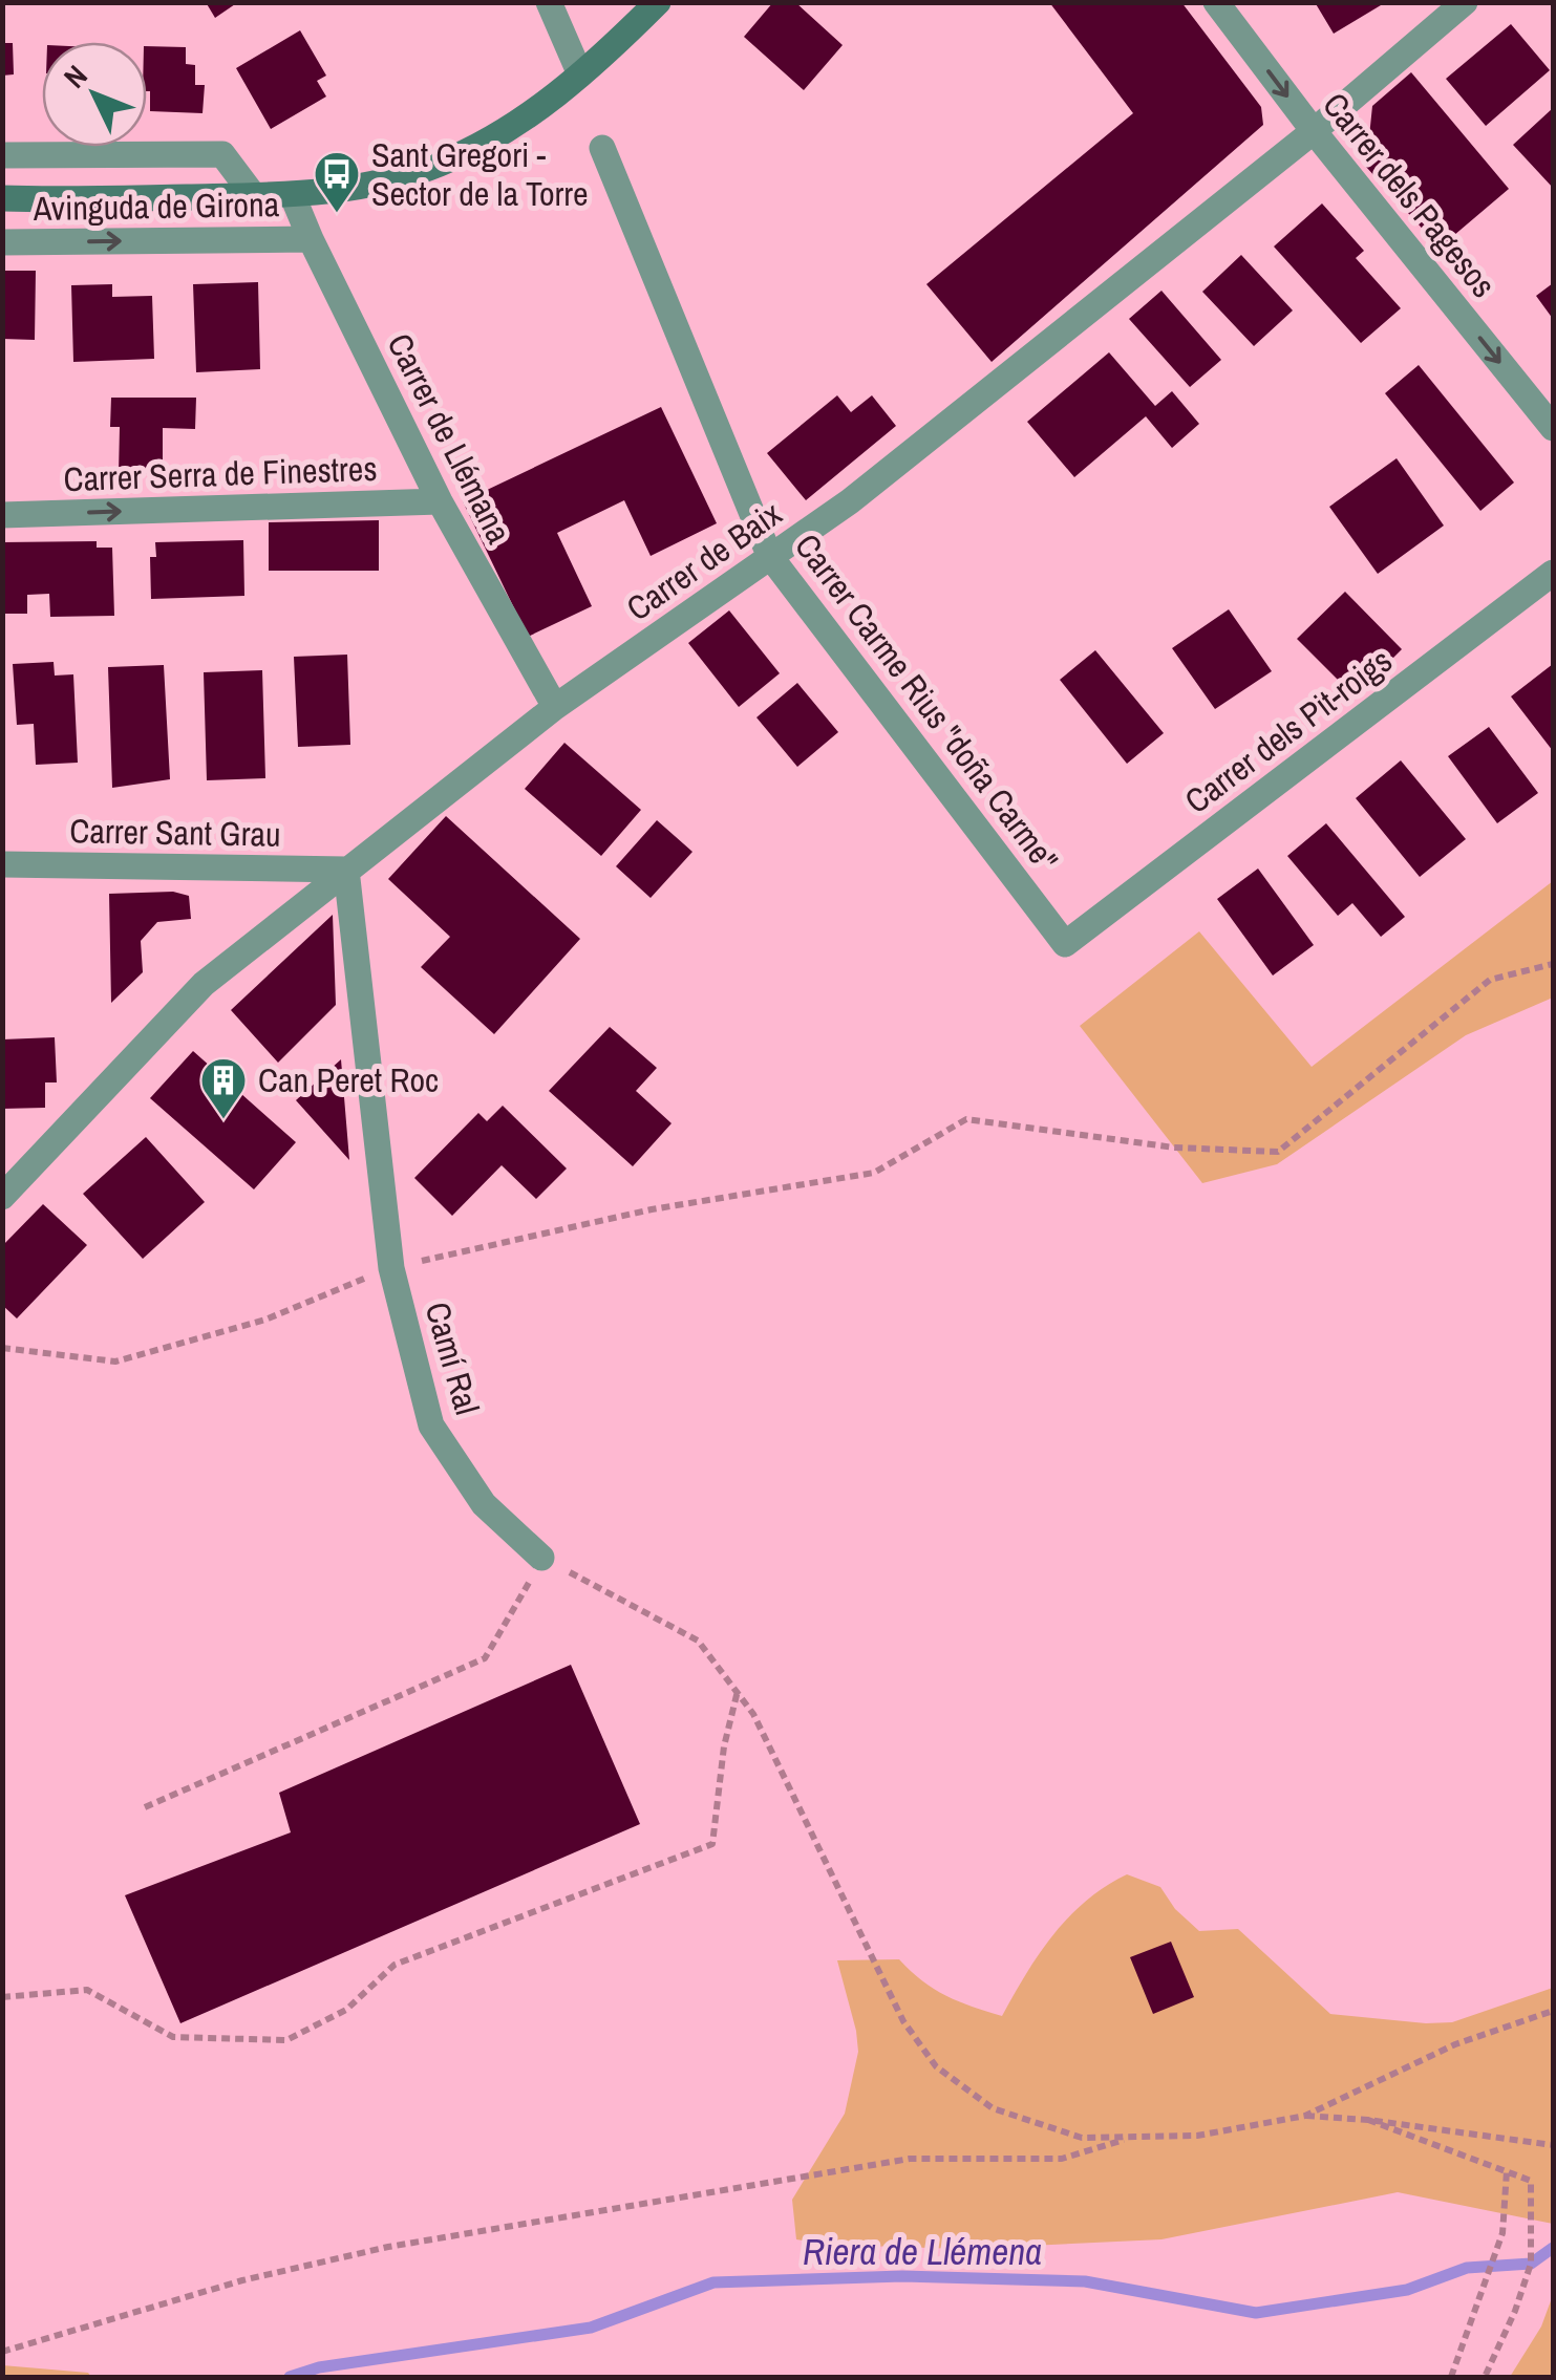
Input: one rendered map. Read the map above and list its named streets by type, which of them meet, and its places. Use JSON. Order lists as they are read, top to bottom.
{
  "streets": {
    "main road": ["Avinguda de Girona"],
    "street": [
      "Carrer dels Pagesos",
      "Carrer de Llémana",
      "Carrer Serra de Finestres",
      "Carrer de Baix",
      "Carrer Carme Rius \"doña Carme\"",
      "Carrer dels Pit-roigs",
      "Carrer Sant Grau",
      "Camí Ral"
    ]
  },
  "crossings": [
    ["Carrer dels Pagesos", "Carrer de Baix"],
    ["Avinguda de Girona", "Carrer de Llémana"],
    ["Carrer de Llémana", "Carrer Serra de Finestres"],
    ["Carrer de Llémana", "Carrer de Baix"],
    ["Carrer de Baix", "Carrer Carme Rius \"doña Carme\""],
    ["Carrer de Baix", "Carrer Sant Grau"],
    ["Carrer de Baix", "Camí Ral"],
    ["Carrer Carme Rius \"doña Carme\"", "Carrer dels Pit-roigs"],
    ["Carrer Sant Grau", "Camí Ral"]
  ],
  "one_way": ["Carrer dels Pagesos", "Carrer Serra de Finestres"],
  "water": ["Riera de Llémena"],
  "places": {
    "bus stop": ["Sant Gregori - Sector de la Torre"],
    "building": ["Can Peret Roc"]
  },
  "north": "top left"
}
